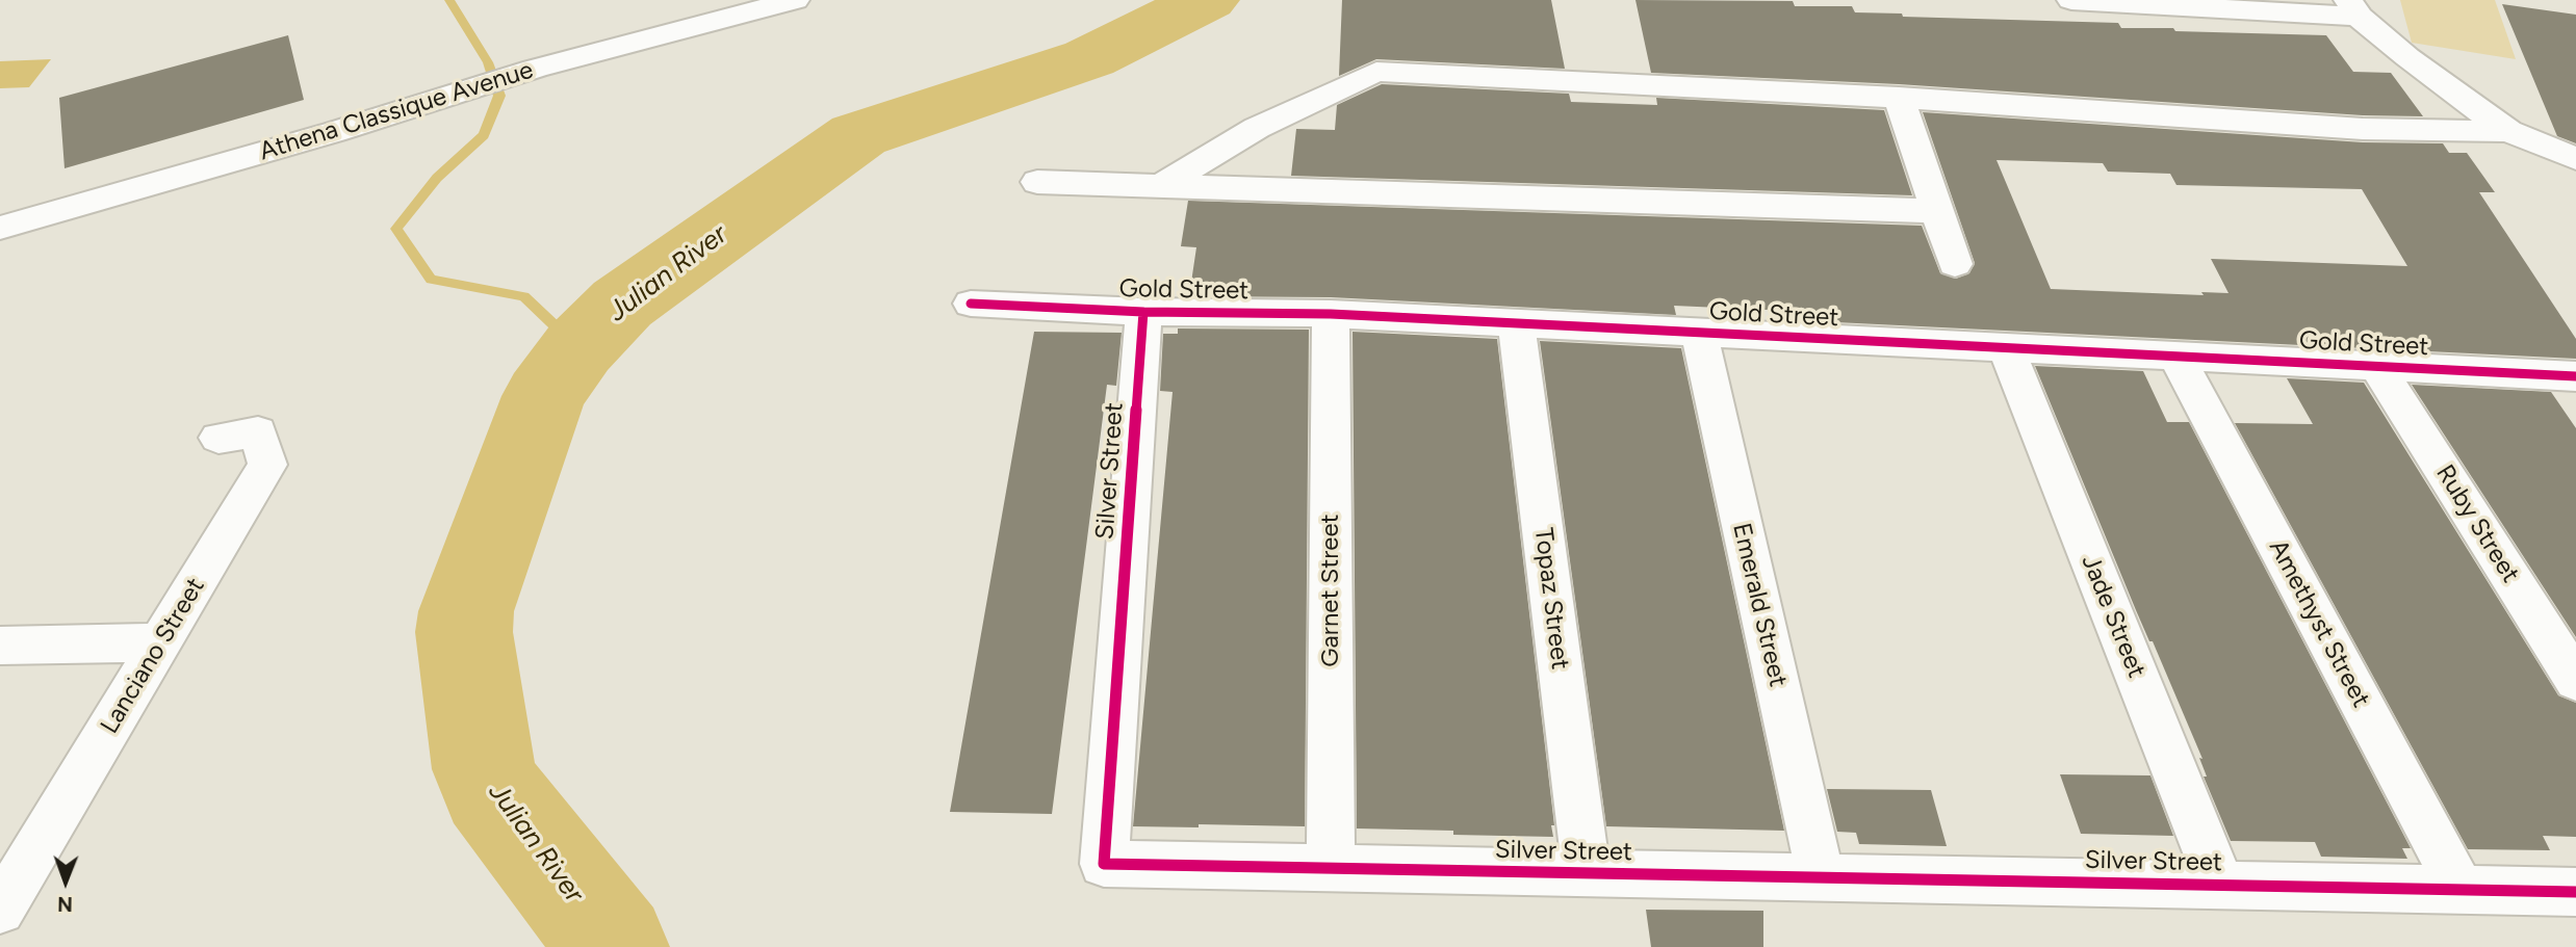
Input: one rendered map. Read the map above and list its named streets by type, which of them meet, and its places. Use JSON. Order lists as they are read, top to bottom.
{
  "streets": {
    "street": [
      "Athena Classique Avenue",
      "Gold Street",
      "Silver Street",
      "Ruby Street",
      "Garnet Street",
      "Topaz Street",
      "Emerald Street",
      "Jade Street",
      "Amethyst Street",
      "Lanciano Street"
    ]
  },
  "crossings": [
    ["Gold Street", "Silver Street"],
    ["Gold Street", "Ruby Street"],
    ["Gold Street", "Garnet Street"],
    ["Gold Street", "Topaz Street"],
    ["Gold Street", "Emerald Street"],
    ["Gold Street", "Jade Street"],
    ["Gold Street", "Amethyst Street"],
    ["Silver Street", "Garnet Street"],
    ["Silver Street", "Topaz Street"],
    ["Silver Street", "Emerald Street"],
    ["Silver Street", "Jade Street"],
    ["Silver Street", "Amethyst Street"]
  ],
  "water": ["Julian River"],
  "north": "bottom"
}
